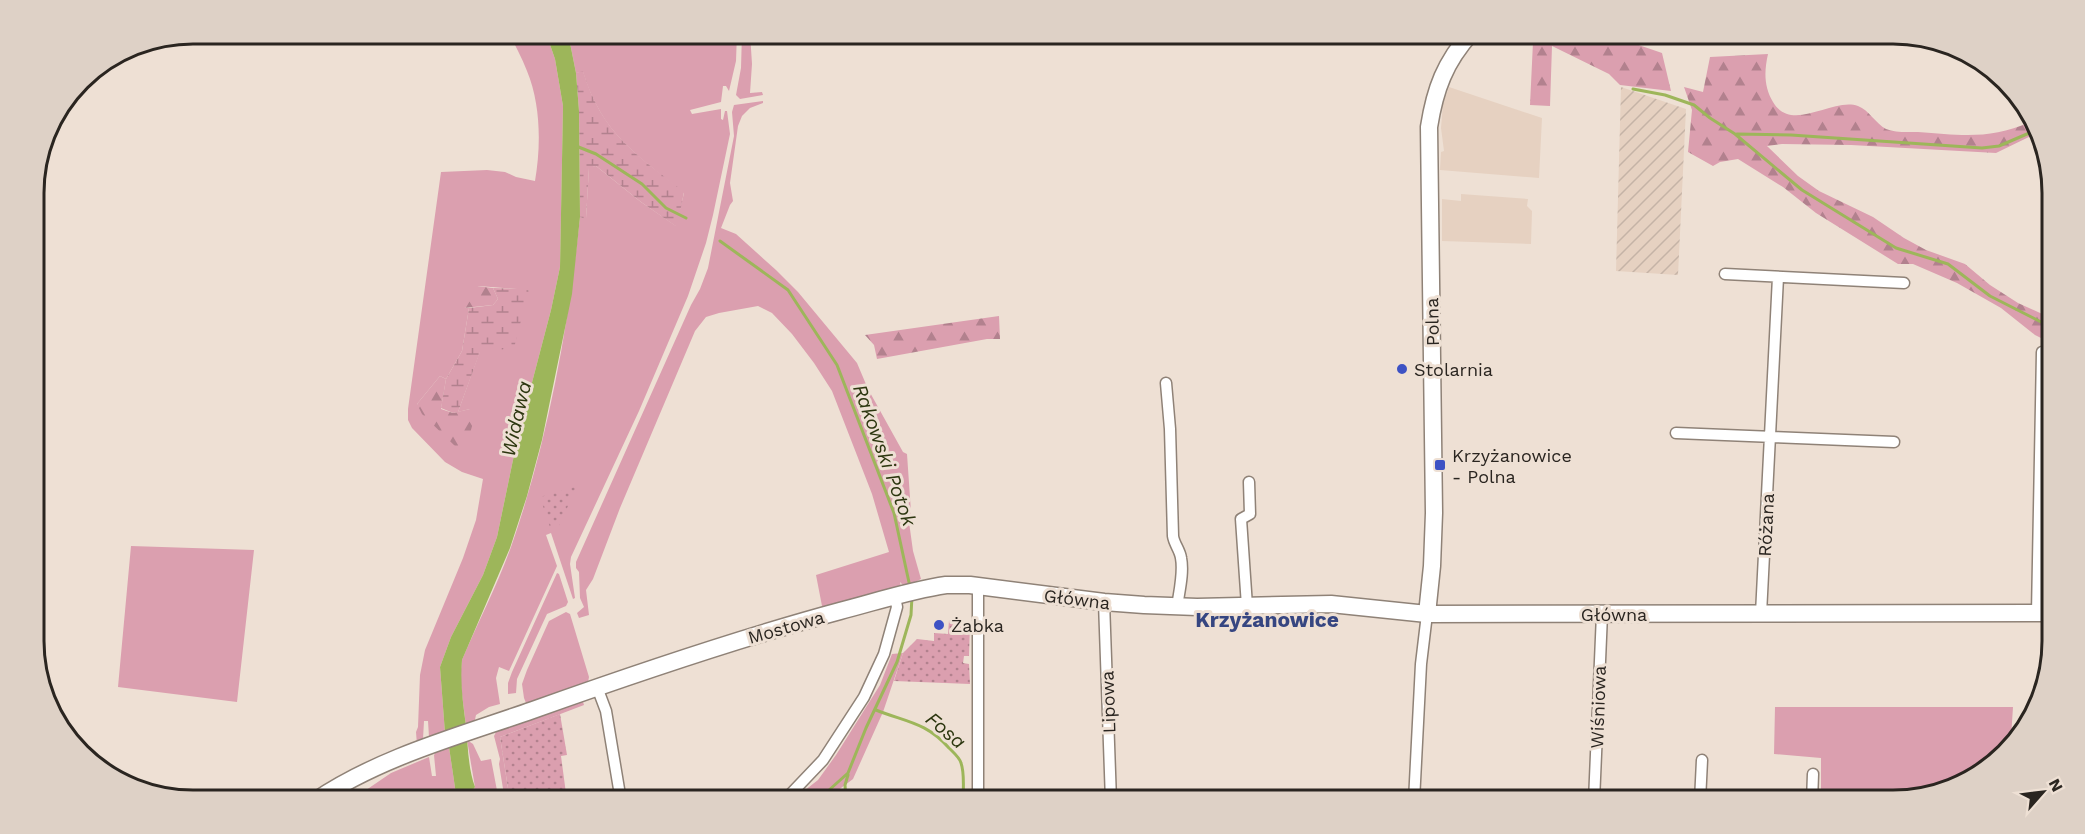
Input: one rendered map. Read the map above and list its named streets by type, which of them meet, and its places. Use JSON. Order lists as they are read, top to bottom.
{
  "streets": {
    "street": [
      "Polna",
      "Różana",
      "Główna",
      "Mostowa",
      "Lipowa",
      "Wiśniowa"
    ]
  },
  "crossings": [
    ["Polna", "Główna"],
    ["Różana", "Główna"],
    ["Główna", "Mostowa"],
    ["Główna", "Lipowa"],
    ["Główna", "Wiśniowa"]
  ],
  "districts": ["Krzyżanowice"],
  "water": ["Widawa", "Rakowski Potok", "Fosa"],
  "places": {
    "other": ["Stolarnia", "Żabka"],
    "transit": ["Krzyżanowice - Polna"]
  },
  "north": "top right"
}
